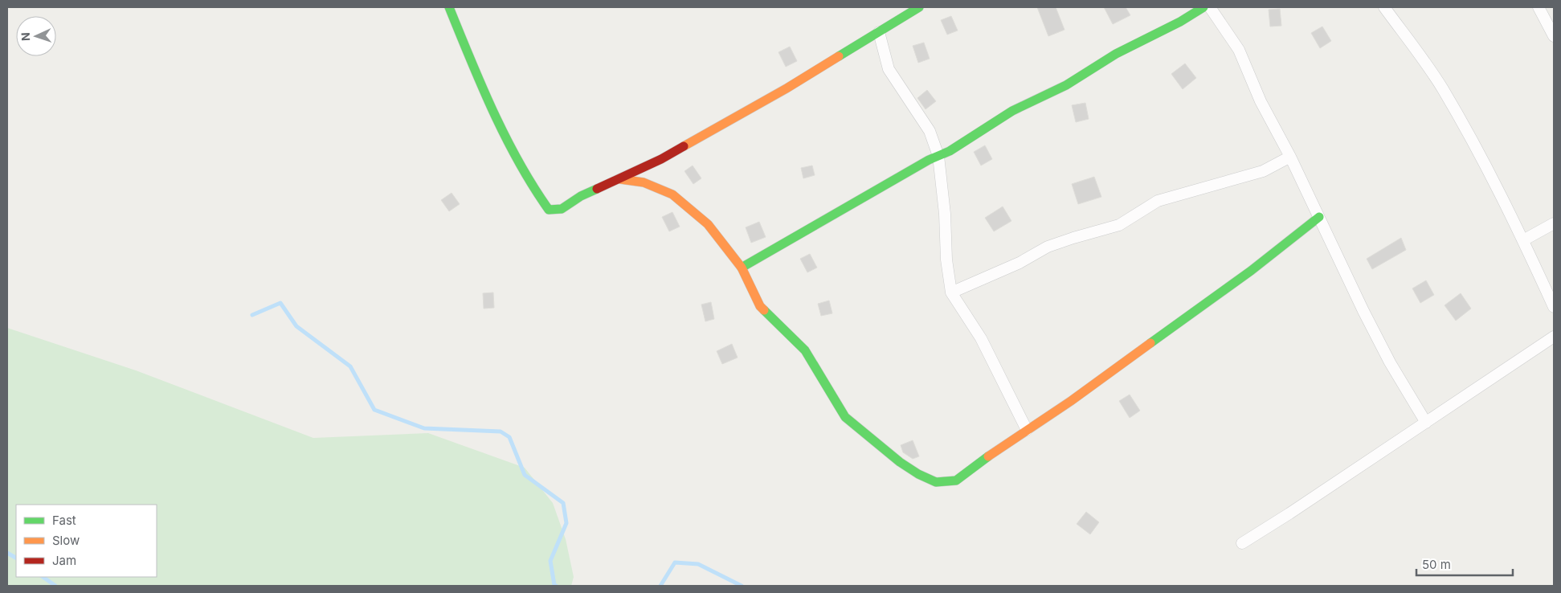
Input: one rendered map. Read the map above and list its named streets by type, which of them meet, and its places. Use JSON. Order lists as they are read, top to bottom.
{
  "legend": ["Fast", "Slow", "Jam"],
  "scale_bar": "50 m",
  "north": "left"
}
